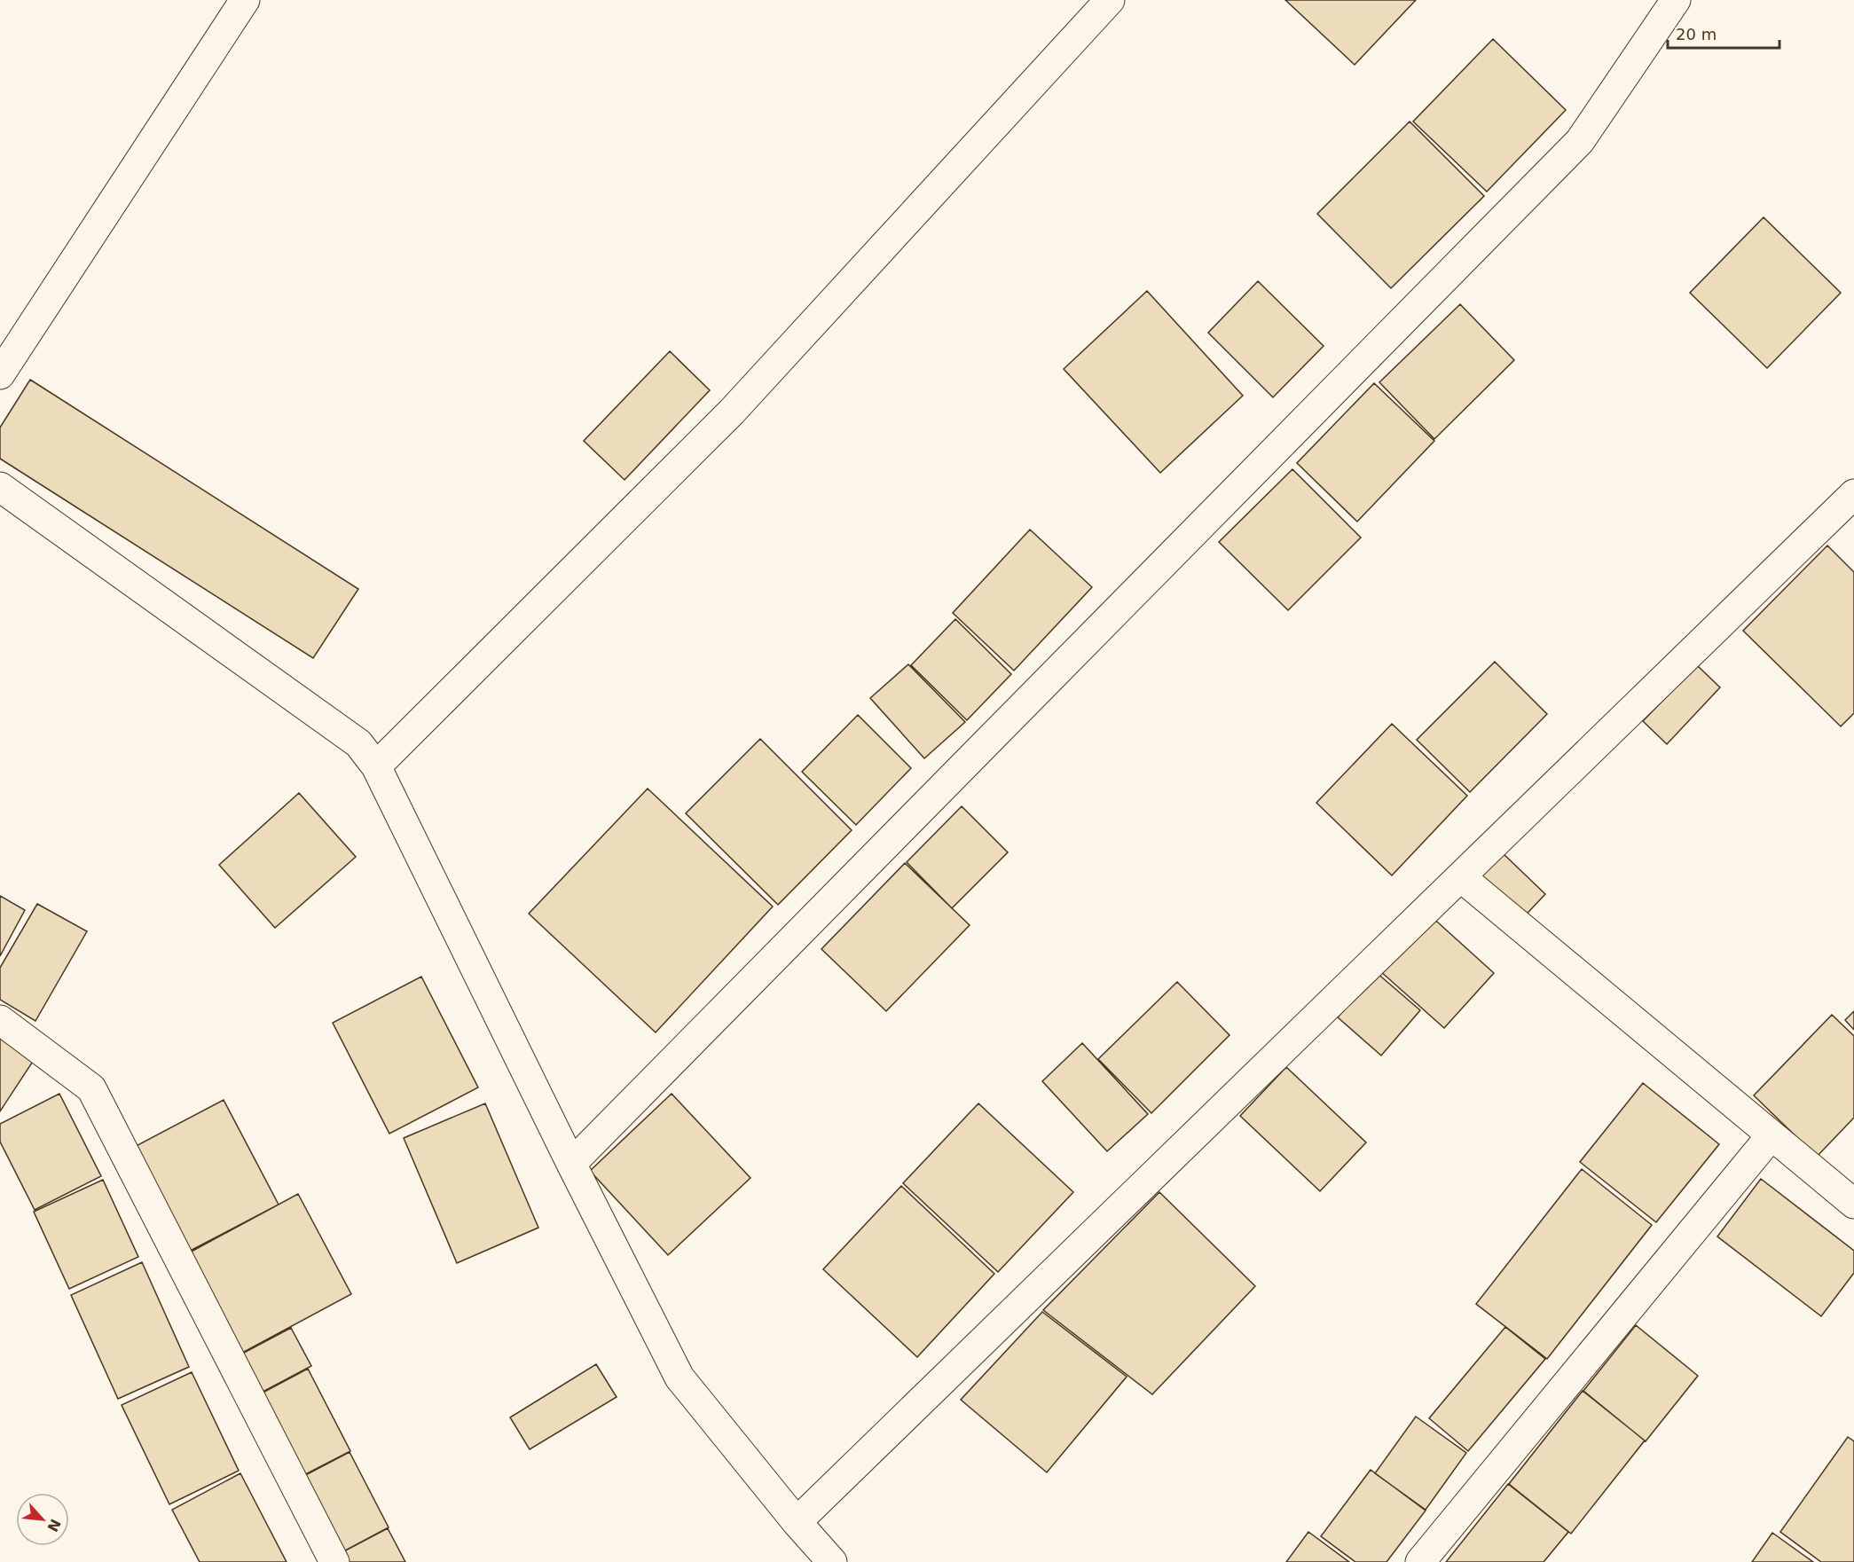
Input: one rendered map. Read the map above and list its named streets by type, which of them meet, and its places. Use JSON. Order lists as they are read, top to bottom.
{
  "scale_bar": "20 m",
  "north": "bottom right"
}
